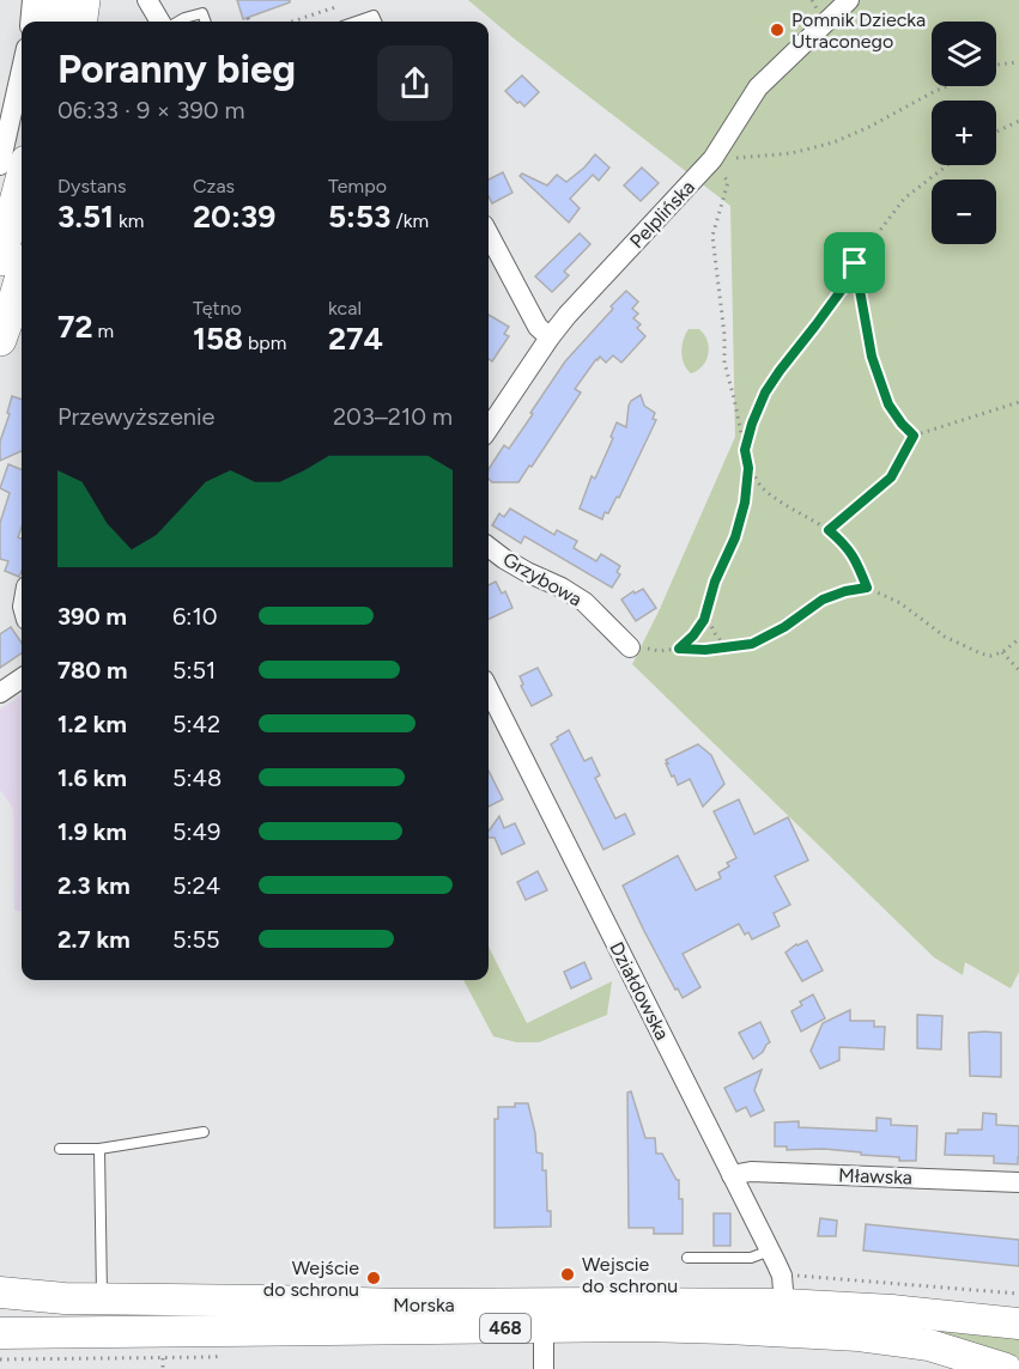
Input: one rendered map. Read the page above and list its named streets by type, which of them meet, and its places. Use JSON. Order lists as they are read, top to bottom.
{
  "streets": {
    "main road": ["Morska", "468"],
    "street": [
      "Pelplińska",
      "Grzybowa",
      "Działdowska",
      "Mławska"
    ]
  },
  "crossings": [
    ["Działdowska", "Mławska"],
    ["Działdowska", "Morska"]
  ],
  "places": ["Pomnik Dziecka Utraconego", "Wejscie do schronu", "Wejście do schronu"],
  "page": {
    "map_buttons": ["+", "−"],
    "heading": ["Poranny bieg", "06:33 · 9 × 390 m"],
    "stats": [
      ["Dystans", "3.51 km"],
      ["Czas", "20:39"],
      ["Tempo", "5:53 /km"],
      ["72 m"],
      ["Tętno", "158 bpm"],
      ["kcal", "274"]
    ],
    "chart": ["Przewyższenie", "203–210 m"],
    "list": [
      {
        "name": "390 m",
        "note": "6:10"
      },
      {
        "name": "780 m",
        "note": "5:51"
      },
      {
        "name": "1.2 km",
        "note": "5:42"
      },
      {
        "name": "1.6 km",
        "note": "5:48"
      },
      {
        "name": "1.9 km",
        "note": "5:49"
      },
      {
        "name": "2.3 km",
        "note": "5:24"
      },
      {
        "name": "2.7 km",
        "note": "5:55"
      }
    ]
  }
}
